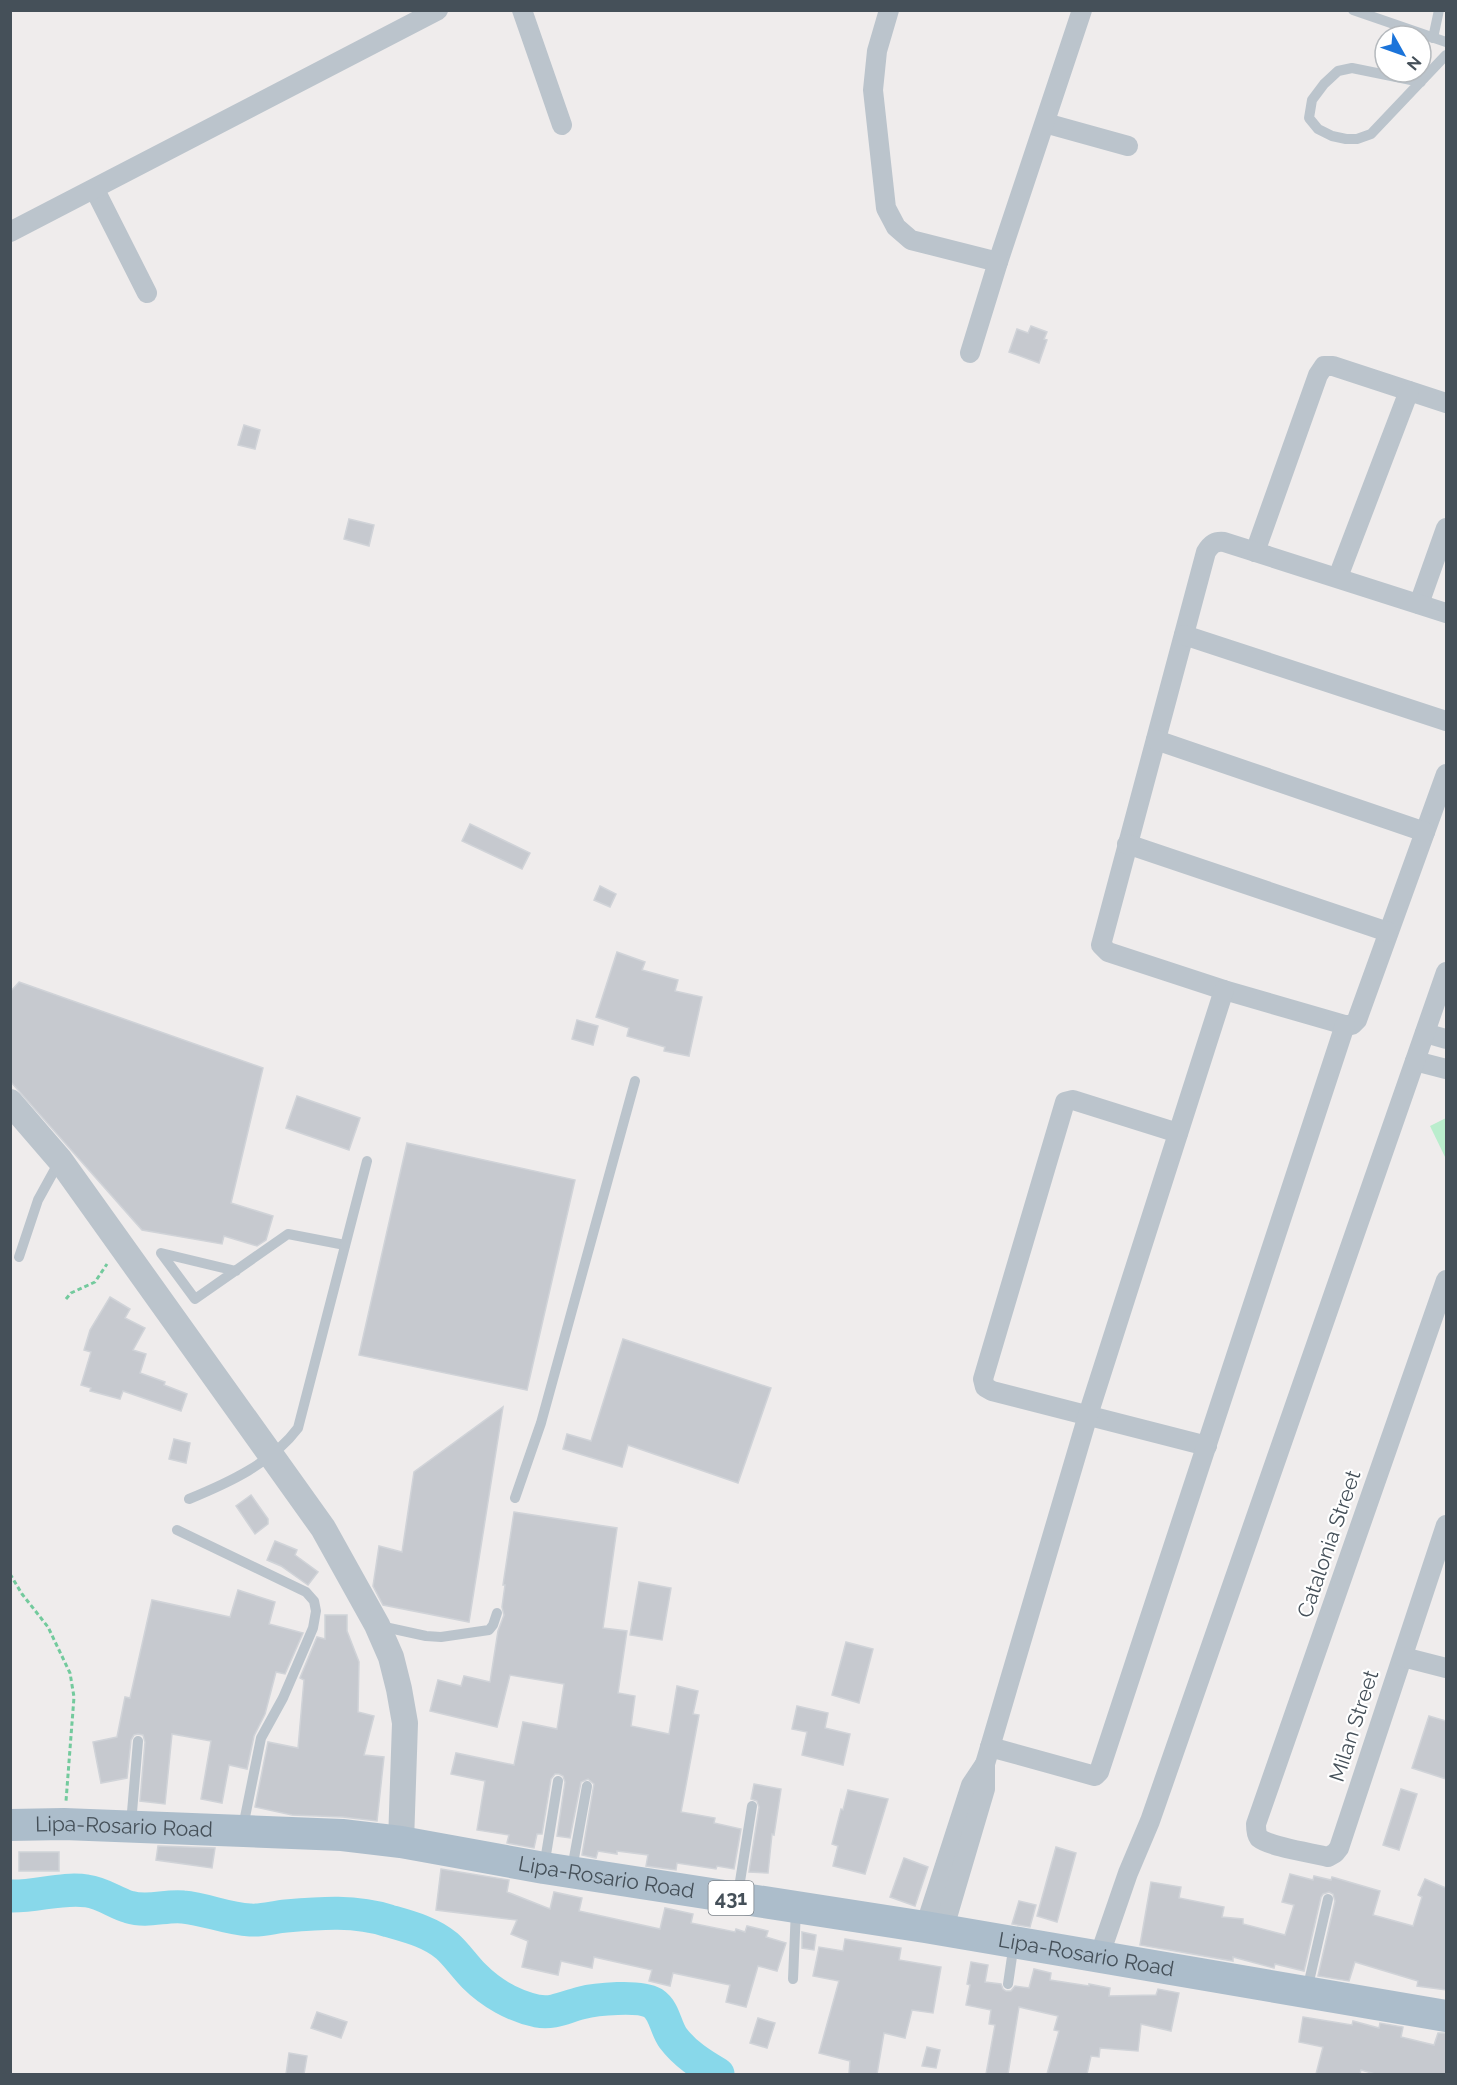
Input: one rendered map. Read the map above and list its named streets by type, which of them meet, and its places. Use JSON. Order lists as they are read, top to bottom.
{
  "streets": {
    "main road": ["Lipa-Rosario Road", "431"],
    "street": ["Catalonia Street", "Milan Street"]
  },
  "crossings": [
    ["Catalonia Street", "Milan Street"]
  ],
  "north": "bottom right"
}
